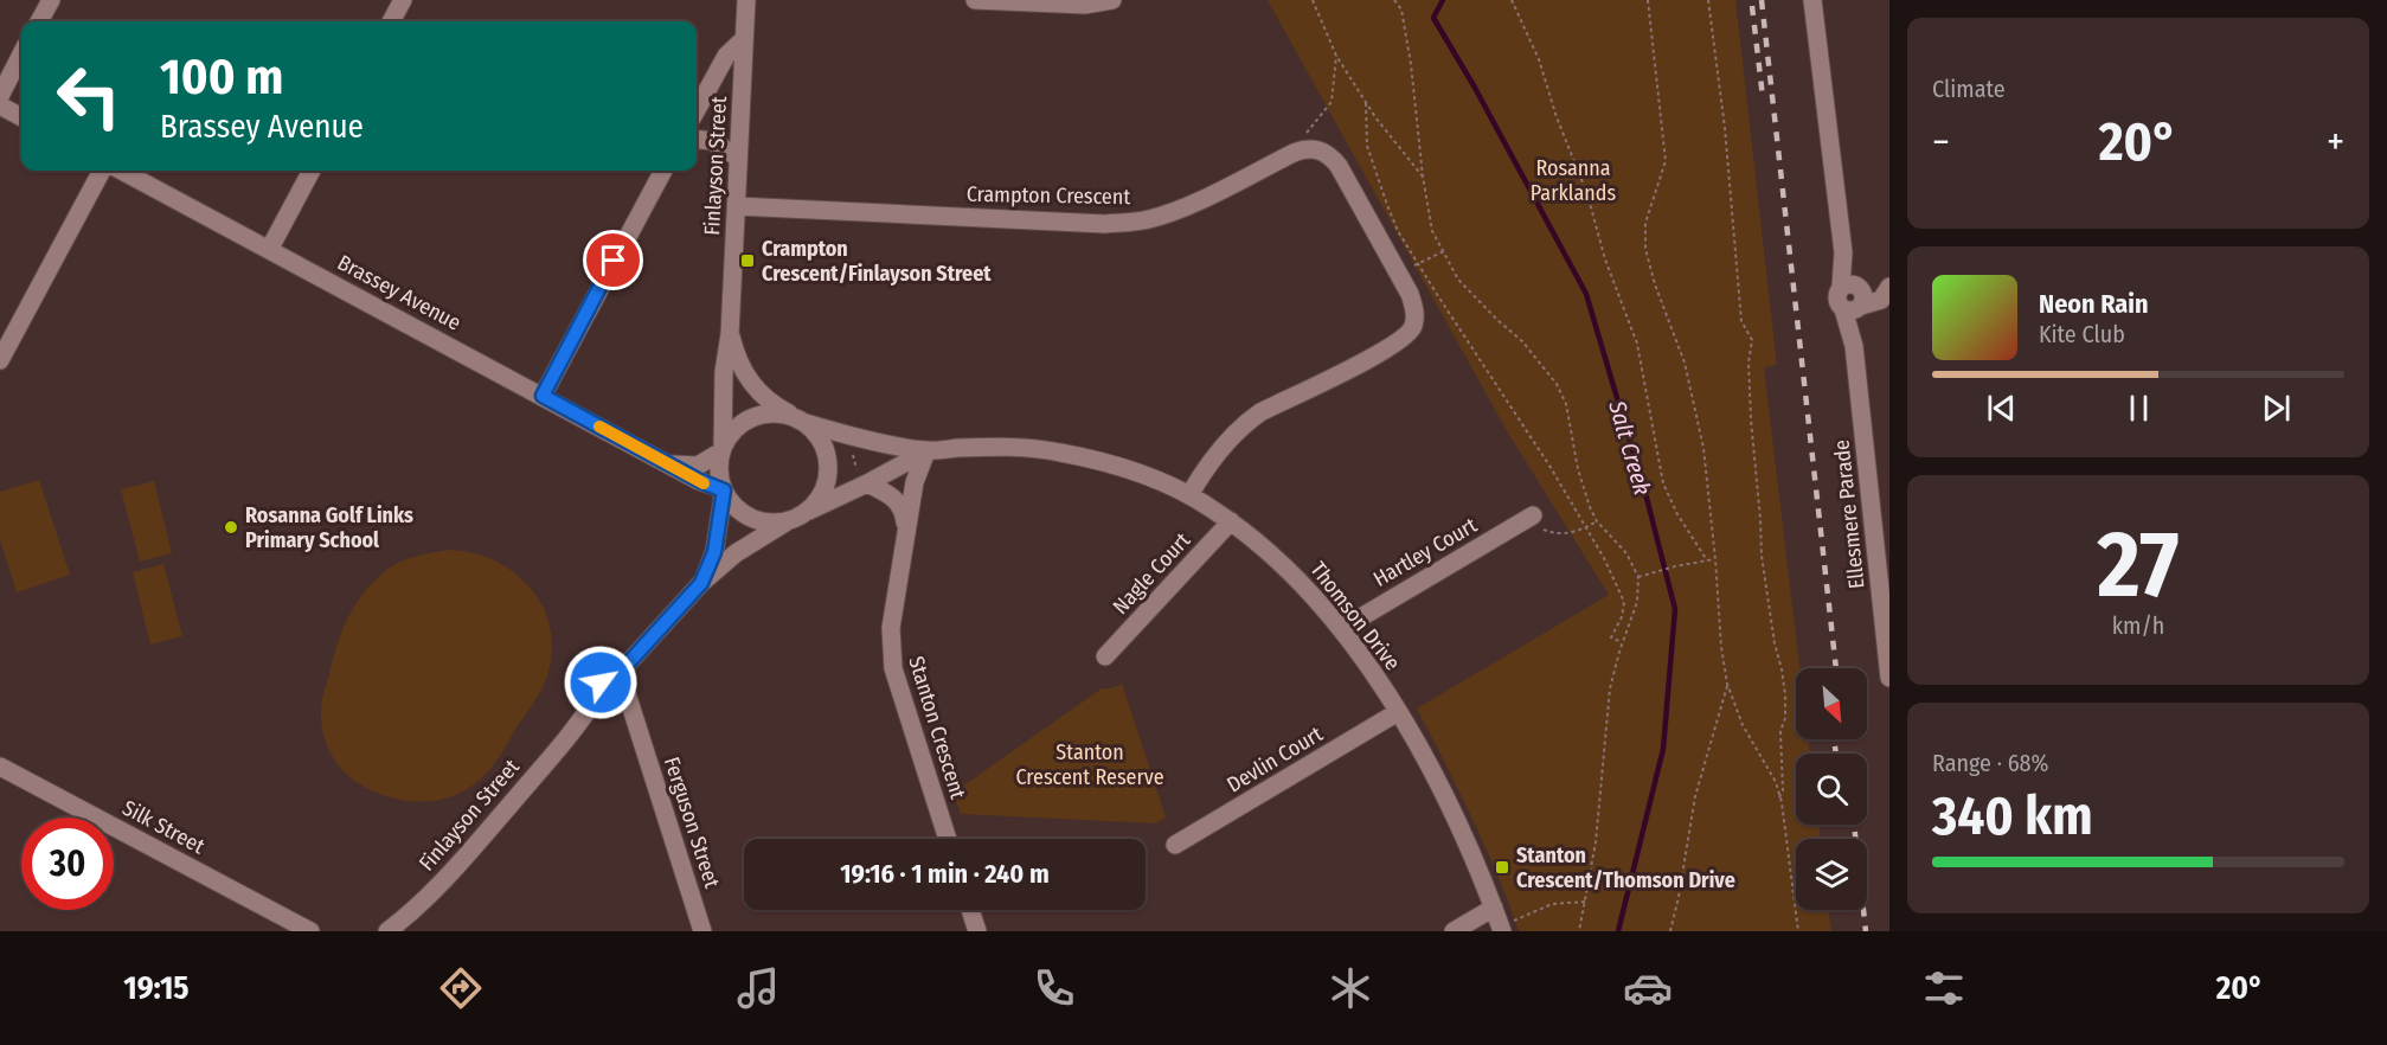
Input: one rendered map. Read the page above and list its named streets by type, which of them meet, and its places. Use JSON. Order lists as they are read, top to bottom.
{
  "streets": {
    "street": [
      "Finlayson Street",
      "Crampton Crescent",
      "Brassey Avenue",
      "Ellesmere Parade",
      "Hartley Court",
      "Nagle Court",
      "Thomson Drive",
      "Stanton Crescent",
      "Devlin Court",
      "Ferguson Street",
      "Silk Street"
    ]
  },
  "crossings": [
    ["Finlayson Street", "Crampton Crescent"],
    ["Finlayson Street", "Brassey Avenue"],
    ["Finlayson Street", "Thomson Drive"],
    ["Finlayson Street", "Ferguson Street"],
    ["Brassey Avenue", "Thomson Drive"],
    ["Hartley Court", "Thomson Drive"],
    ["Nagle Court", "Thomson Drive"],
    ["Thomson Drive", "Stanton Crescent"],
    ["Thomson Drive", "Devlin Court"]
  ],
  "water": ["Salt Creek"],
  "parks": ["Rosanna Parklands", "Stanton Crescent Reserve"],
  "places": {
    "transit": ["Crampton Crescent/Finlayson Street", "Stanton Crescent/Thomson Drive"],
    "other": ["Rosanna Golf Links Primary School"]
  },
  "north": "bottom right",
  "page": {
    "tile": [
      "Climate",
      ["27", "km/h"],
      ["Range · 68%", "340 km"]
    ],
    "turn": ["100 m", "Brassey Avenue"],
    "heat": ["−", "20°", "+"],
    "song": ["Neon Rain", "Kite Club"],
    "limit": "30",
    "trip": "19:16 · 1 min · 240 m",
    "tabs": ["19:15", "20°"]
  }
}
